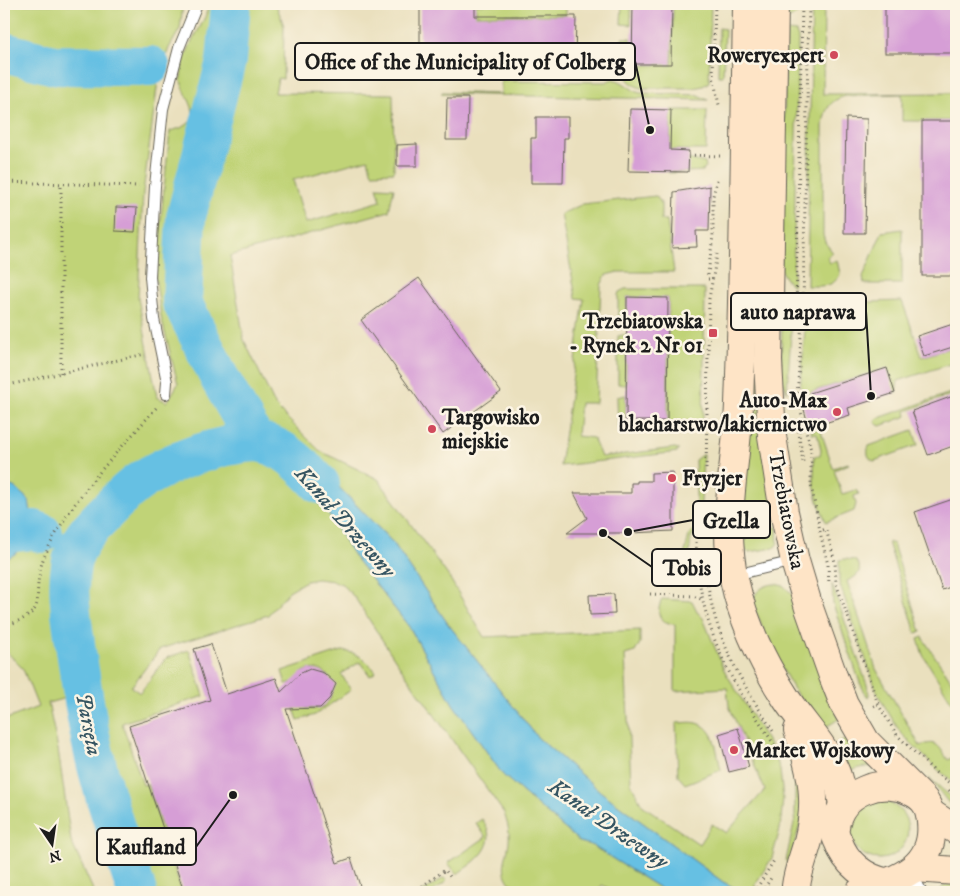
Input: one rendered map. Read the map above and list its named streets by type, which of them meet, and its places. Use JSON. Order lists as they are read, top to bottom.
{
  "streets": {
    "street": ["Trzebiatowska"]
  },
  "water": ["Kanał Drzewny", "Parsęta"],
  "places": {
    "other": [
      "Roweryexpert",
      "Office of the Municipality of Colberg",
      "auto naprawa",
      "Auto-Max blacharstwo/lakiernictwo",
      "Targowisko miejskie",
      "Fryzjer",
      "Gzella",
      "Tobis",
      "Market Wojskowy",
      "Kaufland"
    ],
    "transit": ["Trzebiatowska - Rynek 2 Nr 01"]
  },
  "north": "bottom"
}
